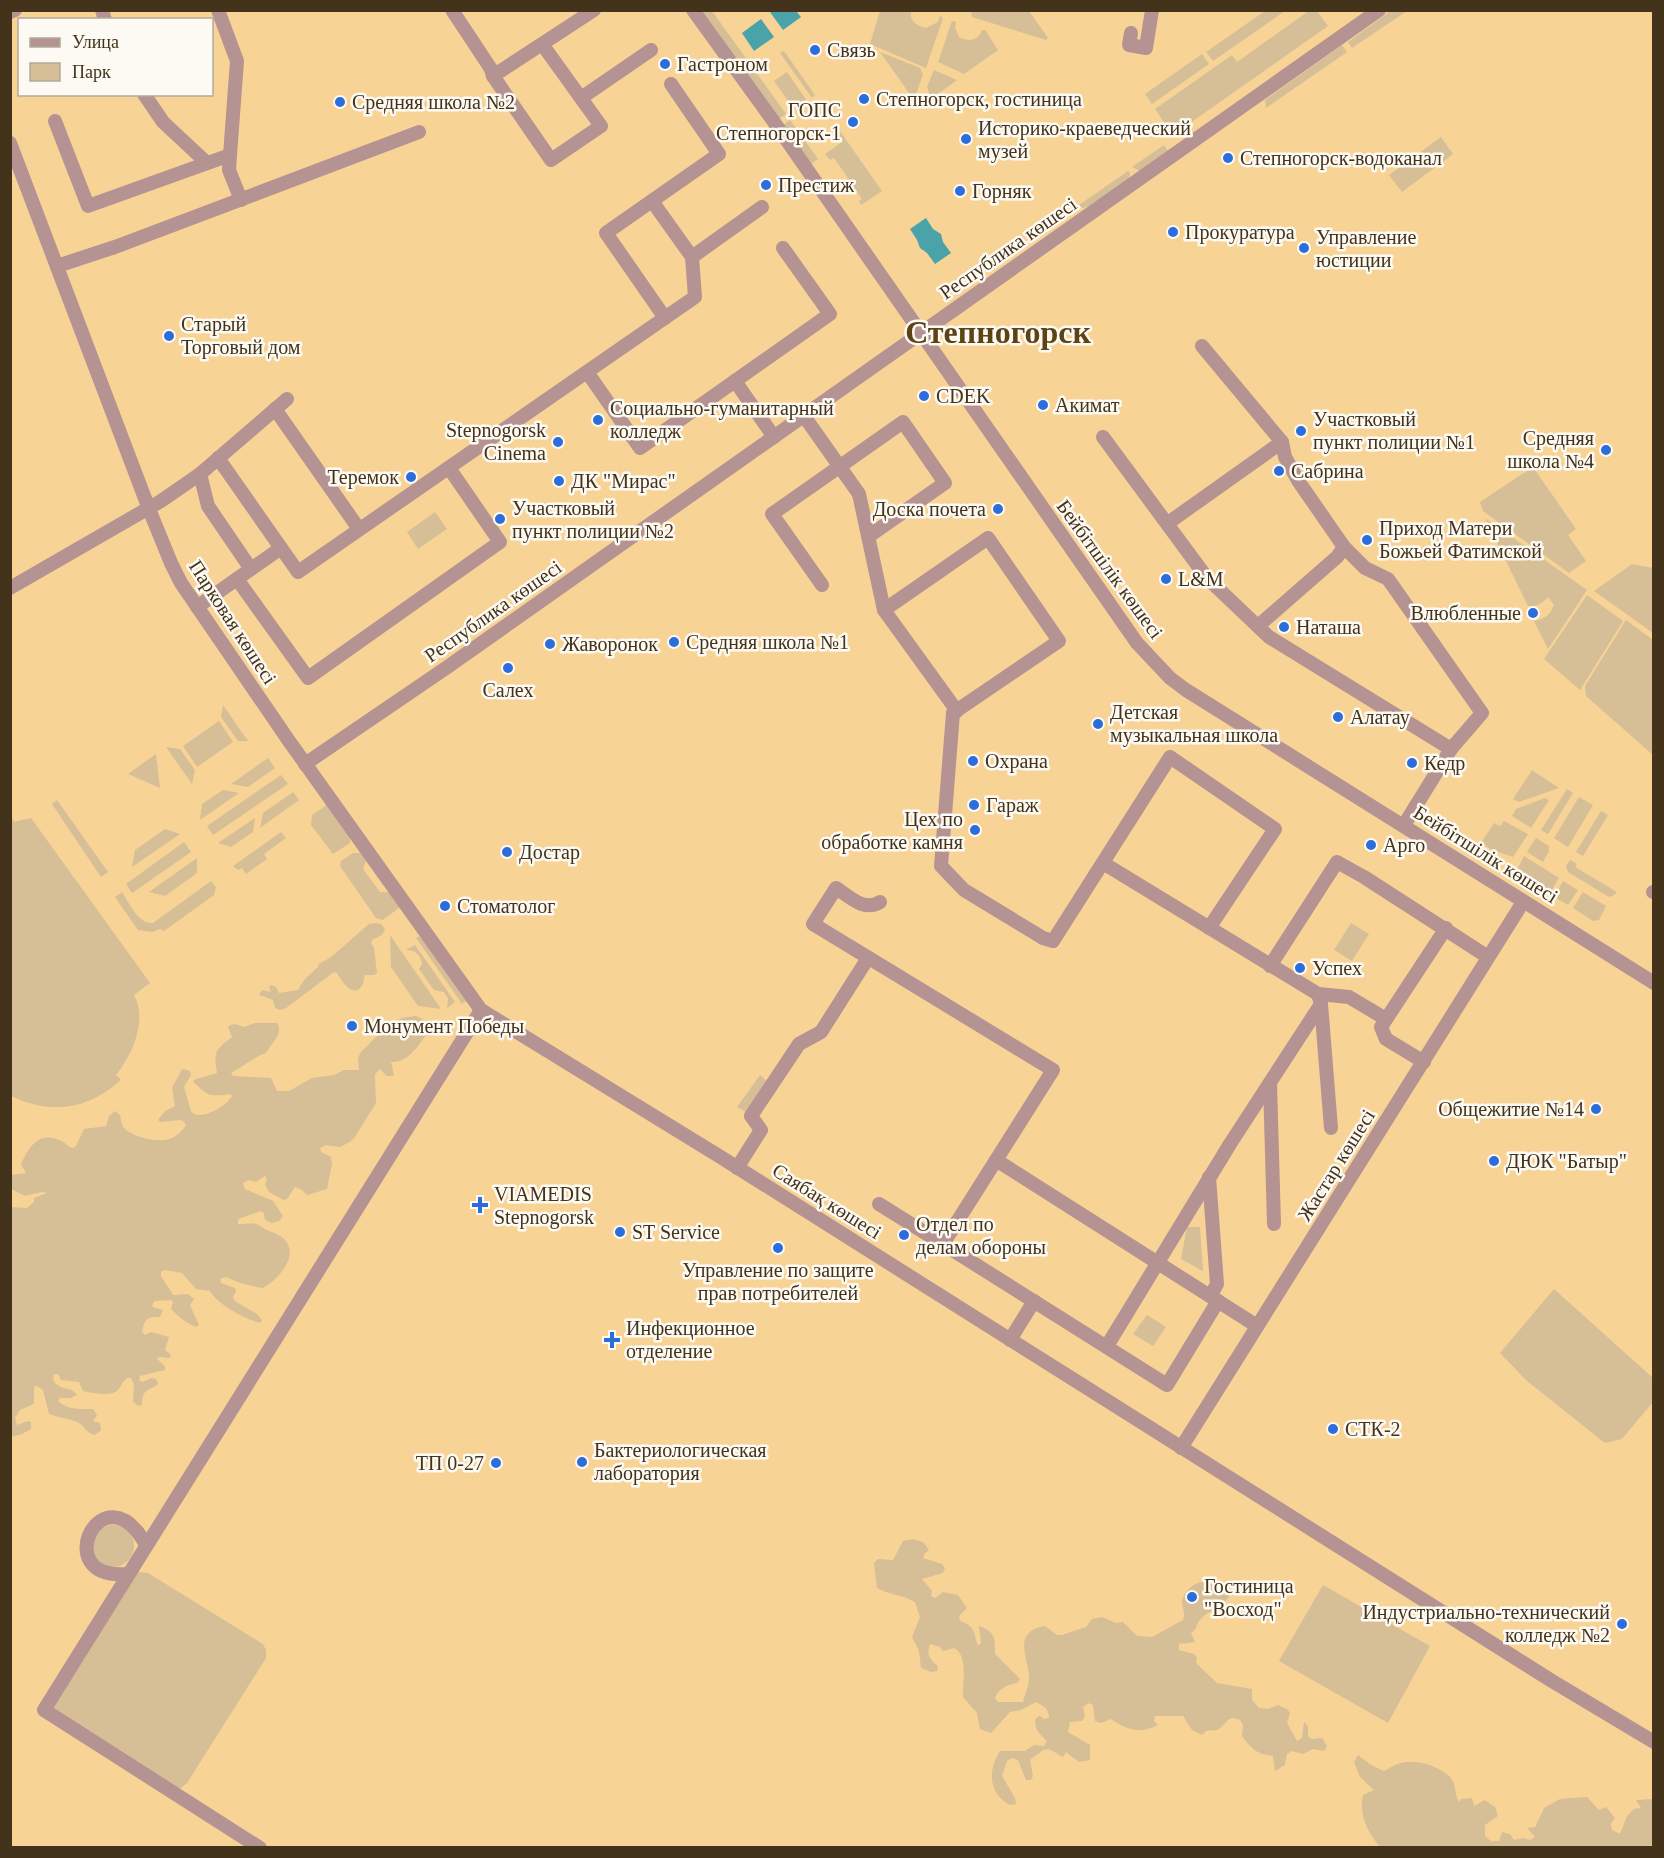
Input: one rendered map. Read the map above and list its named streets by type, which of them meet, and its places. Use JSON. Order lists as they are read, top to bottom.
{
  "streets": {
    "street": [
      "Республика көшесі",
      "Бейбітшілік көшесі",
      "Парковая көшесі",
      "Жастар көшесі",
      "Саябақ көшесі"
    ]
  },
  "crossings": [
    ["Республика көшесі", "Бейбітшілік көшесі"],
    ["Республика көшесі", "Парковая көшесі"],
    ["Бейбітшілік көшесі", "Жастар көшесі"],
    ["Парковая көшесі", "Саябақ көшесі"],
    ["Жастар көшесі", "Саябақ көшесі"]
  ],
  "districts": ["Степногорск"],
  "places": {
    "other": [
      "Связь",
      "Гастроном",
      "Степногорск, гостиница",
      "Средняя школа №2",
      "ГОПС Степногорск-1",
      "Историко-краеведческий музей",
      "Степногорск-водоканал",
      "Престиж",
      "Горняк",
      "Прокуратура",
      "Управление юстиции",
      "Старый Торговый дом",
      "CDEK",
      "Акимат",
      "Социально-гуманитарный колледж",
      "Участковый пункт полиции №1",
      "Stepnogorsk Cinema",
      "Средняя школа №4",
      "Сабрина",
      "Теремок",
      "ДК \"Мирас\"",
      "Доска почета",
      "Участковый пункт полиции №2",
      "Приход Матери Божьей Фатимской",
      "L&M",
      "Влюбленные",
      "Наташа",
      "Средняя школа №1",
      "Жаворонок",
      "Салех",
      "Алатау",
      "Детская музыкальная школа",
      "Охрана",
      "Кедр",
      "Гараж",
      "Цех по обработке камня",
      "Арго",
      "Достар",
      "Стоматолог",
      "Успех",
      "Монумент Победы",
      "Общежитие №14",
      "ДЮК \"Батыр\"",
      "ST Service",
      "Отдел по делам обороны",
      "Управление по защите прав потребителей",
      "СТК-2",
      "Бактериологическая лаборатория",
      "ТП 0-27",
      "Гостиница \"Восход\"",
      "Индустриально-технический колледж №2"
    ],
    "health": ["VIAMEDIS Stepnogorsk", "Инфекционное отделение"]
  },
  "legend": ["Улица", "Парк"]
}
